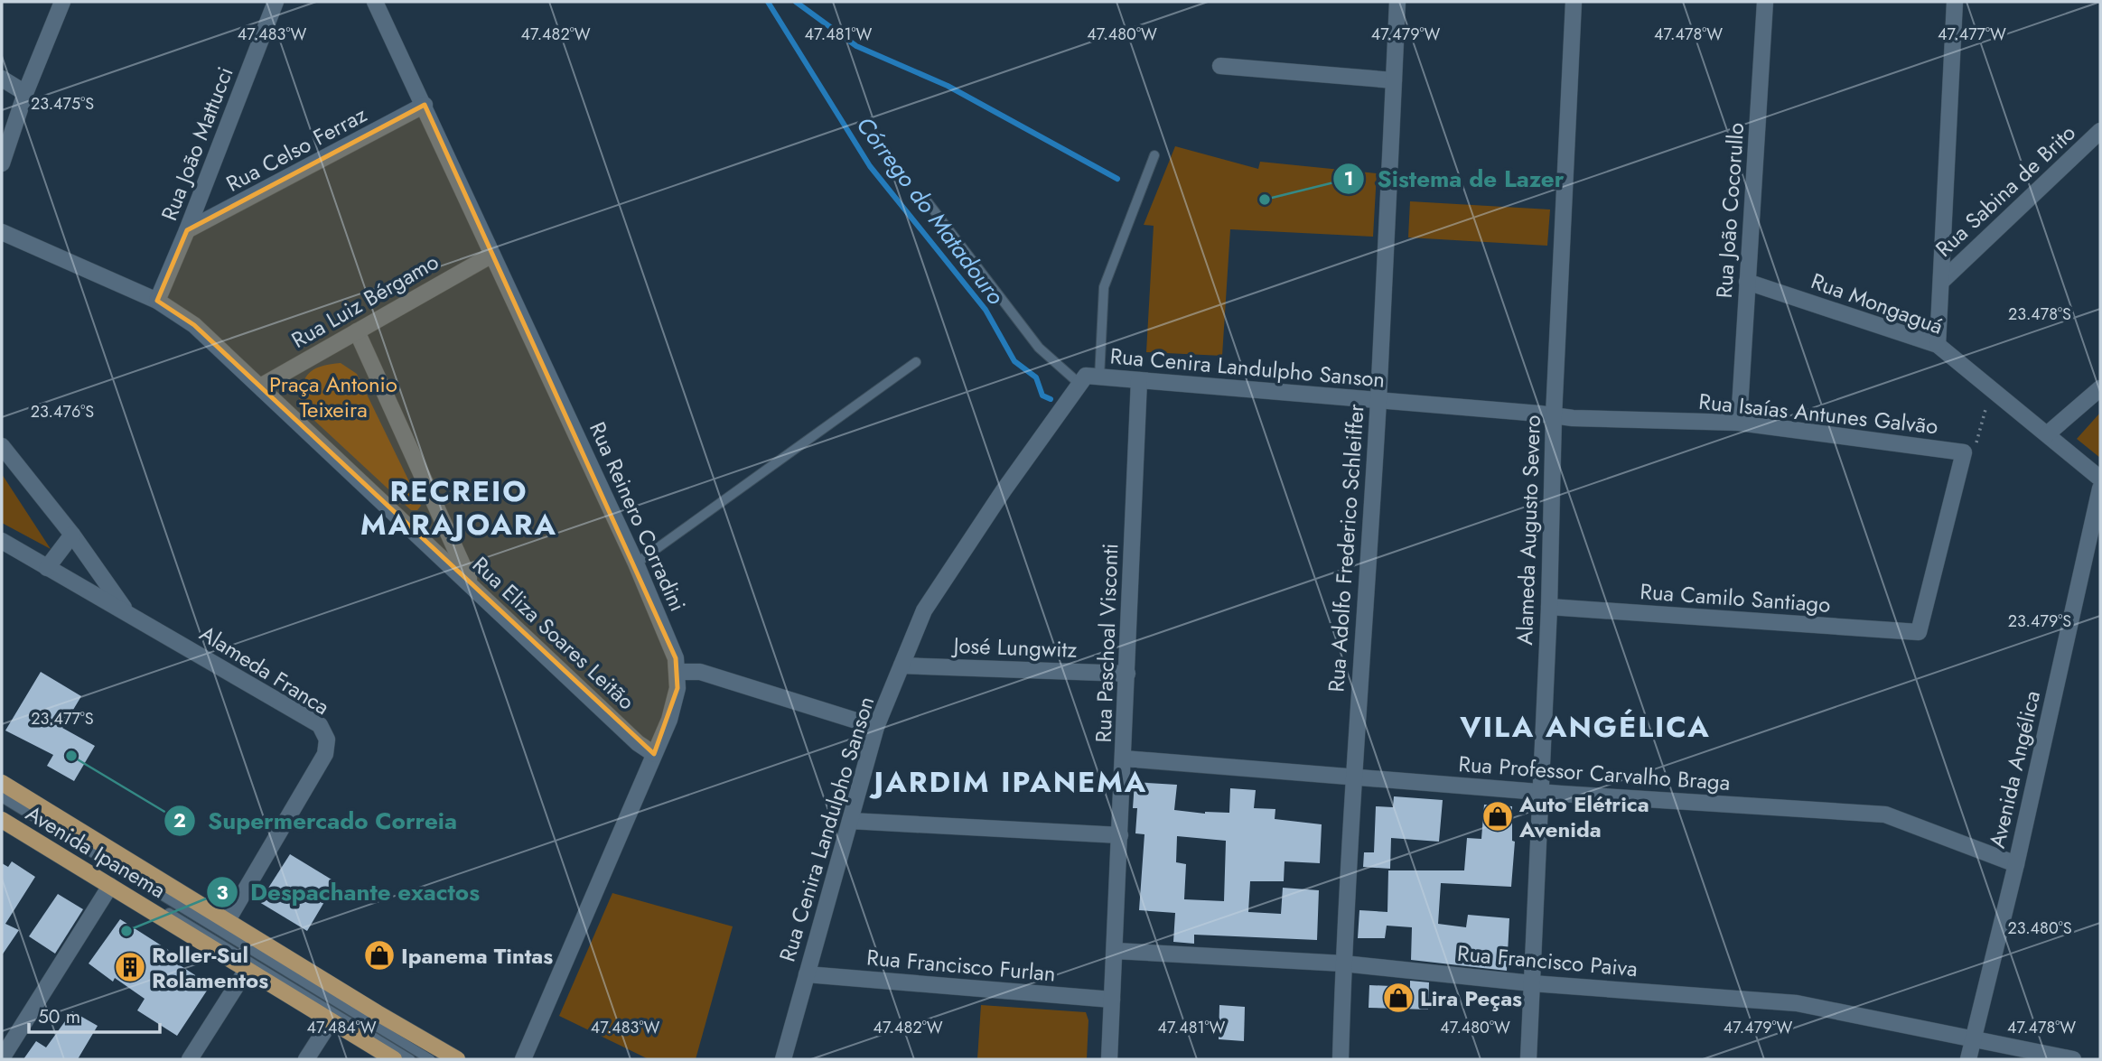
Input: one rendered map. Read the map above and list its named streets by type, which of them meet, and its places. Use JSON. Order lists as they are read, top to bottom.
{
  "streets": {
    "main road": ["Avenida Ipanema"],
    "street": [
      "Rua João Mattucci",
      "Rua Celso Ferraz",
      "Rua Sabina de Brito",
      "Rua João Cocorullo",
      "Rua Luiz Bérgamo",
      "Rua Mongaguá",
      "Rua Cenira Landulpho Sanson",
      "Rua Isaías Antunes Galvão",
      "Rua Reinero Corradini",
      "Alameda Augusto Severo",
      "Rua Adolfo Frederico Schleiffer",
      "Rua Camilo Santiago",
      "Rua Eliza Soares Leitão",
      "Rua Paschoal Visconti",
      "José Lungwitz",
      "Alameda Franca",
      "Avenida Angélica",
      "Rua Professor Carvalho Braga",
      "Rua Francisco Paiva",
      "Rua Francisco Furlan"
    ]
  },
  "crossings": [
    ["Rua João Mattucci", "Rua Celso Ferraz"],
    ["Rua João Mattucci", "Rua Eliza Soares Leitão"],
    ["Rua Celso Ferraz", "Rua Reinero Corradini"],
    ["Rua João Cocorullo", "Rua Mongaguá"],
    ["Rua João Cocorullo", "Rua Isaías Antunes Galvão"],
    ["Rua Luiz Bérgamo", "Rua Reinero Corradini"],
    ["Rua Luiz Bérgamo", "Rua Eliza Soares Leitão"],
    ["Rua Cenira Landulpho Sanson", "Rua Isaías Antunes Galvão"],
    ["Rua Cenira Landulpho Sanson", "Alameda Augusto Severo"],
    ["Rua Cenira Landulpho Sanson", "Rua Adolfo Frederico Schleiffer"],
    ["Rua Cenira Landulpho Sanson", "Rua Paschoal Visconti"],
    ["Rua Cenira Landulpho Sanson", "José Lungwitz"],
    ["Rua Cenira Landulpho Sanson", "Rua Francisco Furlan"],
    ["Rua Isaías Antunes Galvão", "Alameda Augusto Severo"],
    ["Rua Isaías Antunes Galvão", "Rua Camilo Santiago"],
    ["Rua Reinero Corradini", "Rua Eliza Soares Leitão"],
    ["Alameda Augusto Severo", "Rua Camilo Santiago"],
    ["Alameda Augusto Severo", "Rua Professor Carvalho Braga"],
    ["Alameda Augusto Severo", "Rua Francisco Paiva"],
    ["Rua Adolfo Frederico Schleiffer", "Rua Professor Carvalho Braga"],
    ["Rua Adolfo Frederico Schleiffer", "Rua Francisco Paiva"],
    ["Rua Paschoal Visconti", "José Lungwitz"],
    ["Rua Paschoal Visconti", "Rua Professor Carvalho Braga"],
    ["Rua Paschoal Visconti", "Rua Francisco Paiva"],
    ["Rua Paschoal Visconti", "Rua Francisco Furlan"],
    ["Alameda Franca", "Avenida Ipanema"],
    ["Avenida Angélica", "Rua Professor Carvalho Braga"],
    ["Avenida Angélica", "Rua Francisco Paiva"]
  ],
  "districts": ["RECREIO MARAJOARA", "VILA ANGÉLICA", "JARDIM IPANEMA"],
  "water": ["Córrego do Matadouro"],
  "parks": ["Praça Antonio Teixeira"],
  "places": {
    "other": ["Sistema de Lazer", "Supermercado Correia", "Despachante exactos"],
    "shop": ["Auto Elétrica Avenida", "Ipanema Tintas", "Lira Peças"],
    "building": ["Roller-Sul Rolamentos"]
  },
  "scale_bar": "50 m",
  "coordinates": [
    "47.483°W",
    "47.482°W",
    "47.481°W",
    "47.480°W",
    "47.479°W",
    "47.478°W",
    "47.477°W",
    "23.475°S",
    "23.478°S",
    "23.476°S",
    "23.479°S",
    "23.477°S",
    "23.480°S",
    "47.484°W"
  ]
}
